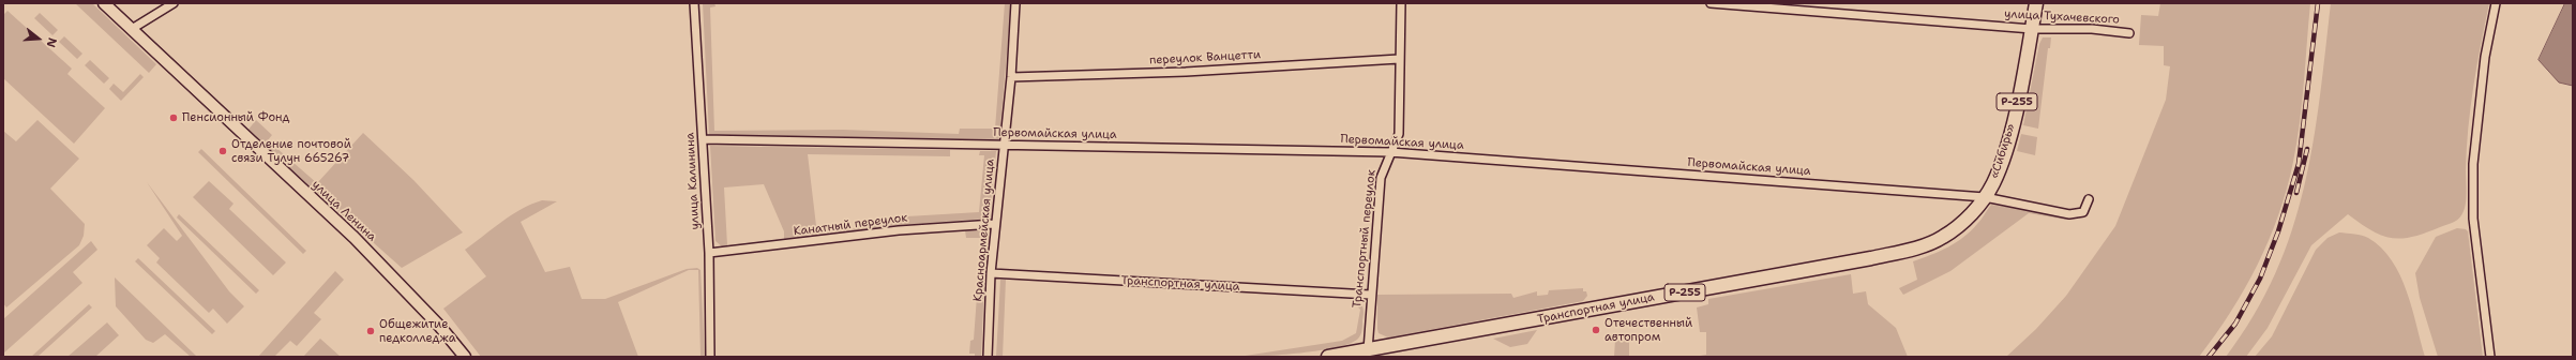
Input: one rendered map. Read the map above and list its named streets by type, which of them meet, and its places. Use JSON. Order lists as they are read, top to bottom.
{
  "streets": {
    "highway": ["Р-255", "«Сибирь»", "Транспортная улица"],
    "main road": ["улица Ленина"],
    "street": [
      "улица Тухачевского",
      "переулок Ванцетти",
      "Первомайская улица",
      "улица Калинина",
      "Канатный переулок",
      "Красноармейская улица",
      "Транспортный переулок"
    ]
  },
  "crossings": [
    ["улица Тухачевского", "«Сибирь»"],
    ["переулок Ванцетти", "Красноармейская улица"],
    ["переулок Ванцетти", "Транспортный переулок"],
    ["Р-255", "Транспортный переулок"],
    ["Р-255", "Транспортная улица"],
    ["Первомайская улица", "«Сибирь»"],
    ["Первомайская улица", "улица Калинина"],
    ["Первомайская улица", "Красноармейская улица"],
    ["Первомайская улица", "Транспортный переулок"],
    ["Первомайская улица", "Транспортная улица"],
    ["«Сибирь»", "Транспортная улица"],
    ["улица Калинина", "Канатный переулок"],
    ["Канатный переулок", "Красноармейская улица"],
    ["Красноармейская улица", "Транспортная улица"],
    ["Транспортный переулок", "Транспортная улица"]
  ],
  "places": [
    "Пенсионный Фонд",
    "Отделение почтовой связи Тулун 665267",
    "Отечественный автопром",
    "Общежитие педколледжа"
  ],
  "north": "right"
}
